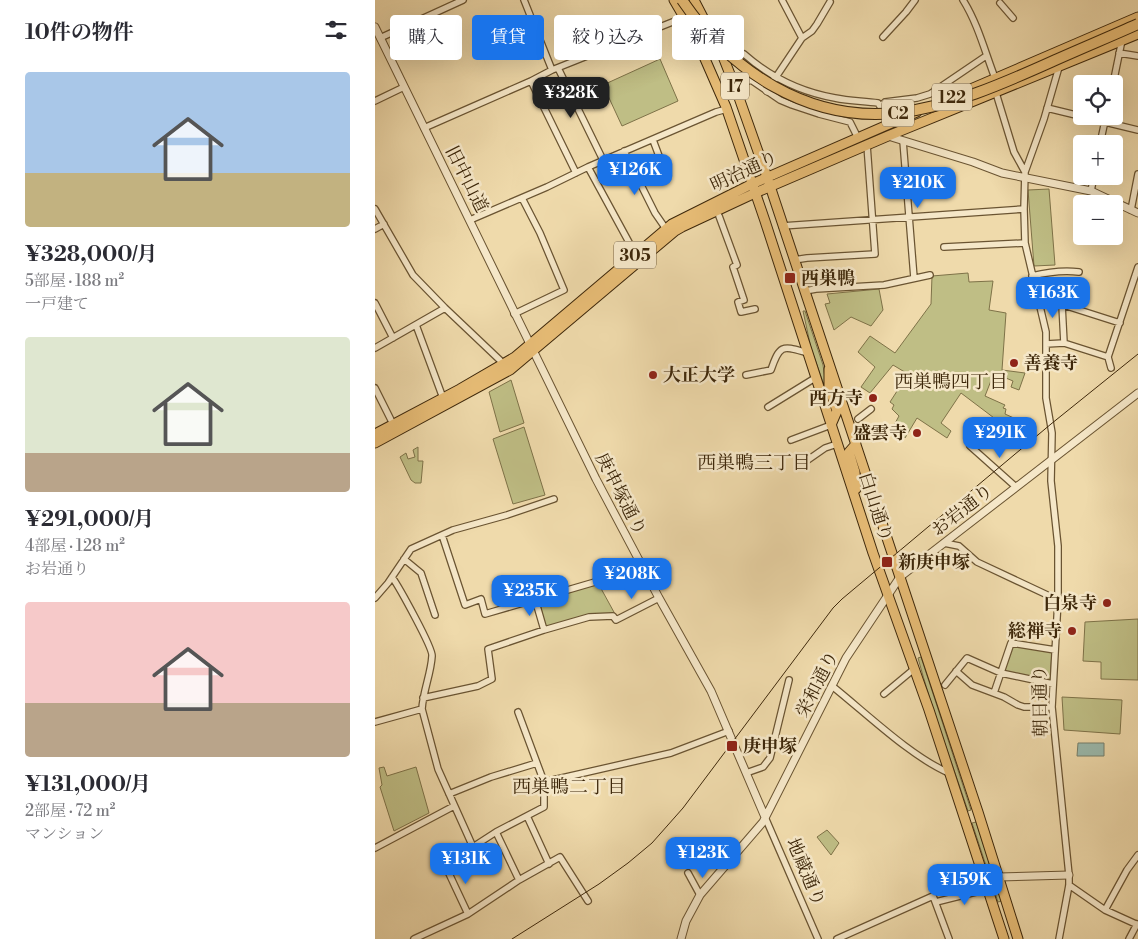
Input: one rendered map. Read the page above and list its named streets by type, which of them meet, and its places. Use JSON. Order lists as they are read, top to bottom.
{
  "streets": {
    "highway": ["C2"],
    "main road": [
      "17",
      "122",
      "明治通り",
      "305",
      "白山通り"
    ],
    "street": [
      "旧中山道",
      "庚申塚通り",
      "お岩通り",
      "栄和通り",
      "朝日通り",
      "地蔵通り"
    ]
  },
  "crossings": [
    ["17", "明治通り"],
    ["17", "白山通り"],
    ["明治通り", "旧中山道"],
    ["明治通り", "庚申塚通り"],
    ["明治通り", "白山通り"],
    ["旧中山道", "庚申塚通り"],
    ["庚申塚通り", "栄和通り"],
    ["庚申塚通り", "地蔵通り"],
    ["白山通り", "お岩通り"],
    ["白山通り", "栄和通り"],
    ["お岩通り", "栄和通り"],
    ["お岩通り", "朝日通り"],
    ["栄和通り", "地蔵通り"]
  ],
  "districts": ["西巣鴨四丁目", "西巣鴨三丁目", "西巣鴨二丁目"],
  "places": {
    "transit": ["西巣鴨", "新庚申塚", "庚申塚"],
    "other": [
      "善養寺",
      "大正大学",
      "西方寺",
      "盛雲寺",
      "白泉寺",
      "総禅寺"
    ]
  },
  "page": {
    "heading": "10件の物件",
    "chip": [
      "購入",
      "賃貸",
      "絞り込み",
      "新着"
    ],
    "list": [
      {
        "name": "¥328,000/月",
        "note": "5部屋 · 188 m² · 一戸建て"
      },
      {
        "name": "¥291,000/月",
        "note": "4部屋 · 128 m² · お岩通り"
      },
      {
        "name": "¥131,000/月",
        "note": "2部屋 · 72 m² · マンション"
      }
    ],
    "map_buttons": ["+", "−"],
    "price": [
      "¥328K",
      "¥126K",
      "¥210K",
      "¥163K",
      "¥291K",
      "¥208K",
      "¥235K",
      "¥123K",
      "¥131K",
      "¥159K"
    ]
  }
}
